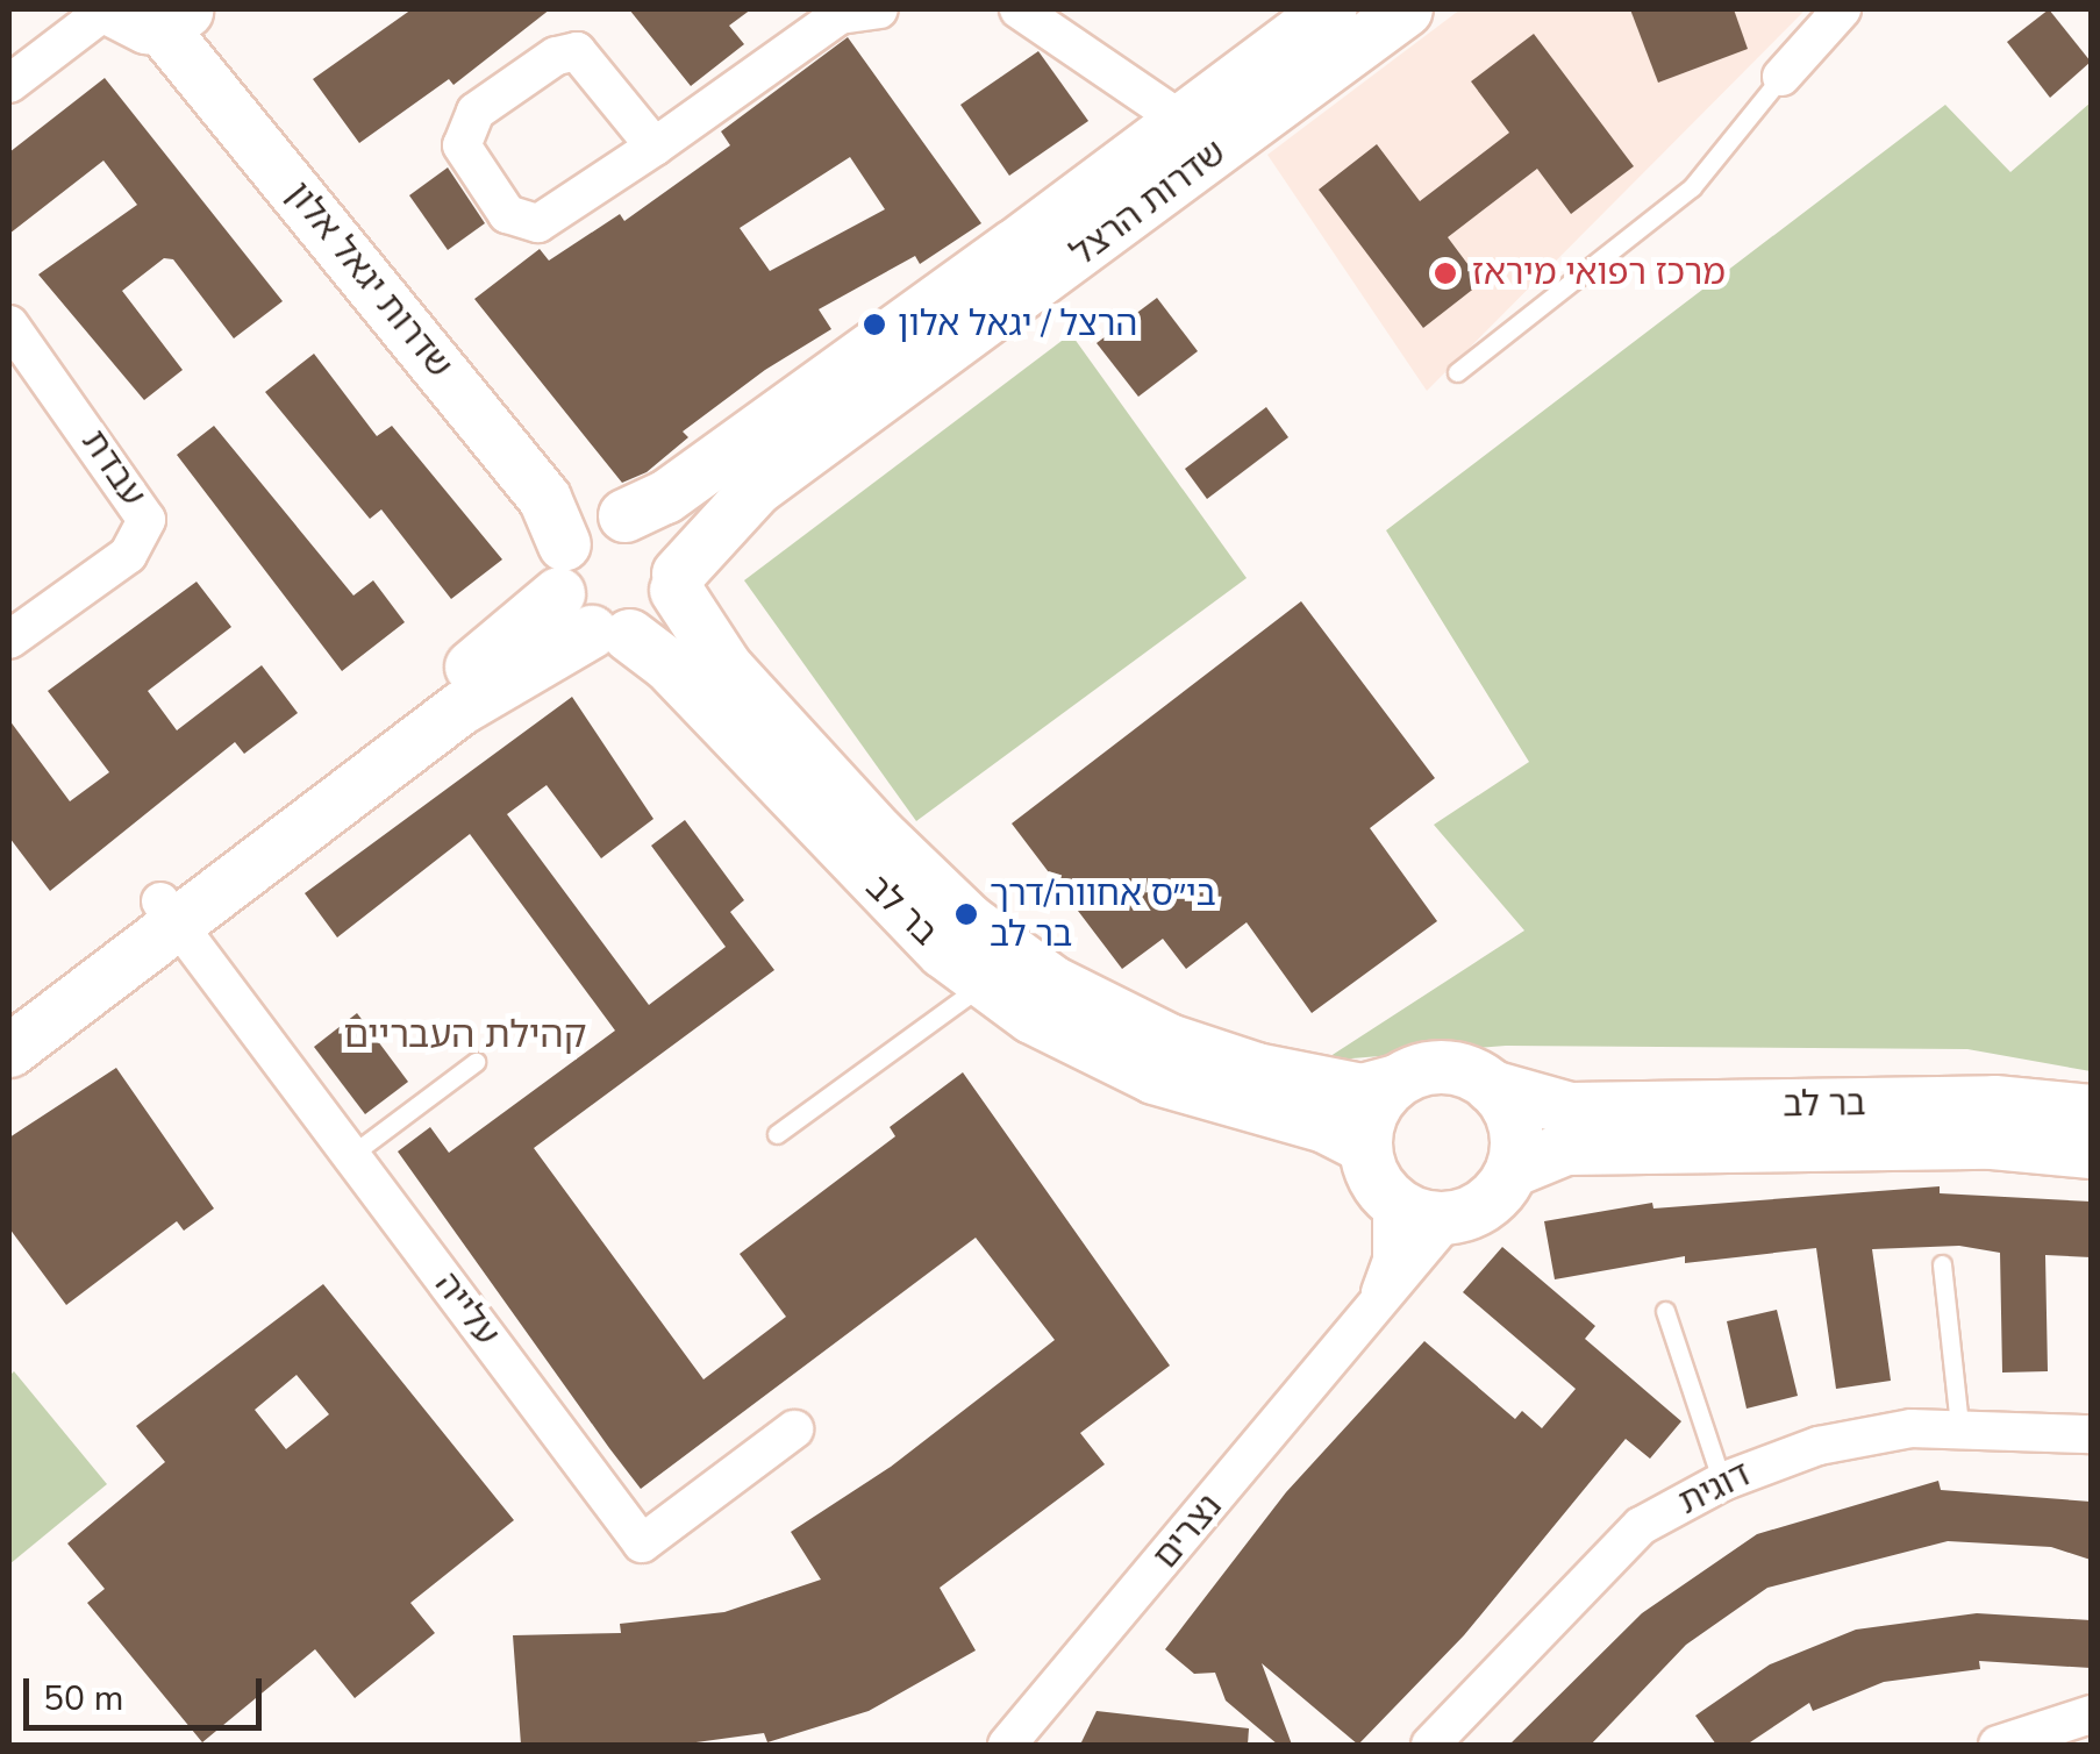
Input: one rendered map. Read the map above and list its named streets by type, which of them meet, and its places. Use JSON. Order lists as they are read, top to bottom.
{
  "streets": {
    "street": [
      "שדרות הרצל",
      "שדרות יגאל אלון",
      "עבדת",
      "בר לב",
      "עלייה",
      "דוגית",
      "נצרים"
    ]
  },
  "crossings": [
    ["שדרות הרצל", "שדרות יגאל אלון"],
    ["שדרות הרצל", "בר לב"],
    ["שדרות יגאל אלון", "בר לב"],
    ["בר לב", "נצרים"]
  ],
  "districts": ["קהילת העבריים"],
  "places": ["מרכז רפואי מיראז", "הרצל / יגאל אלון", "בי״ס אחווה/דרך בר לב"],
  "scale_bar": "50 m"
}
